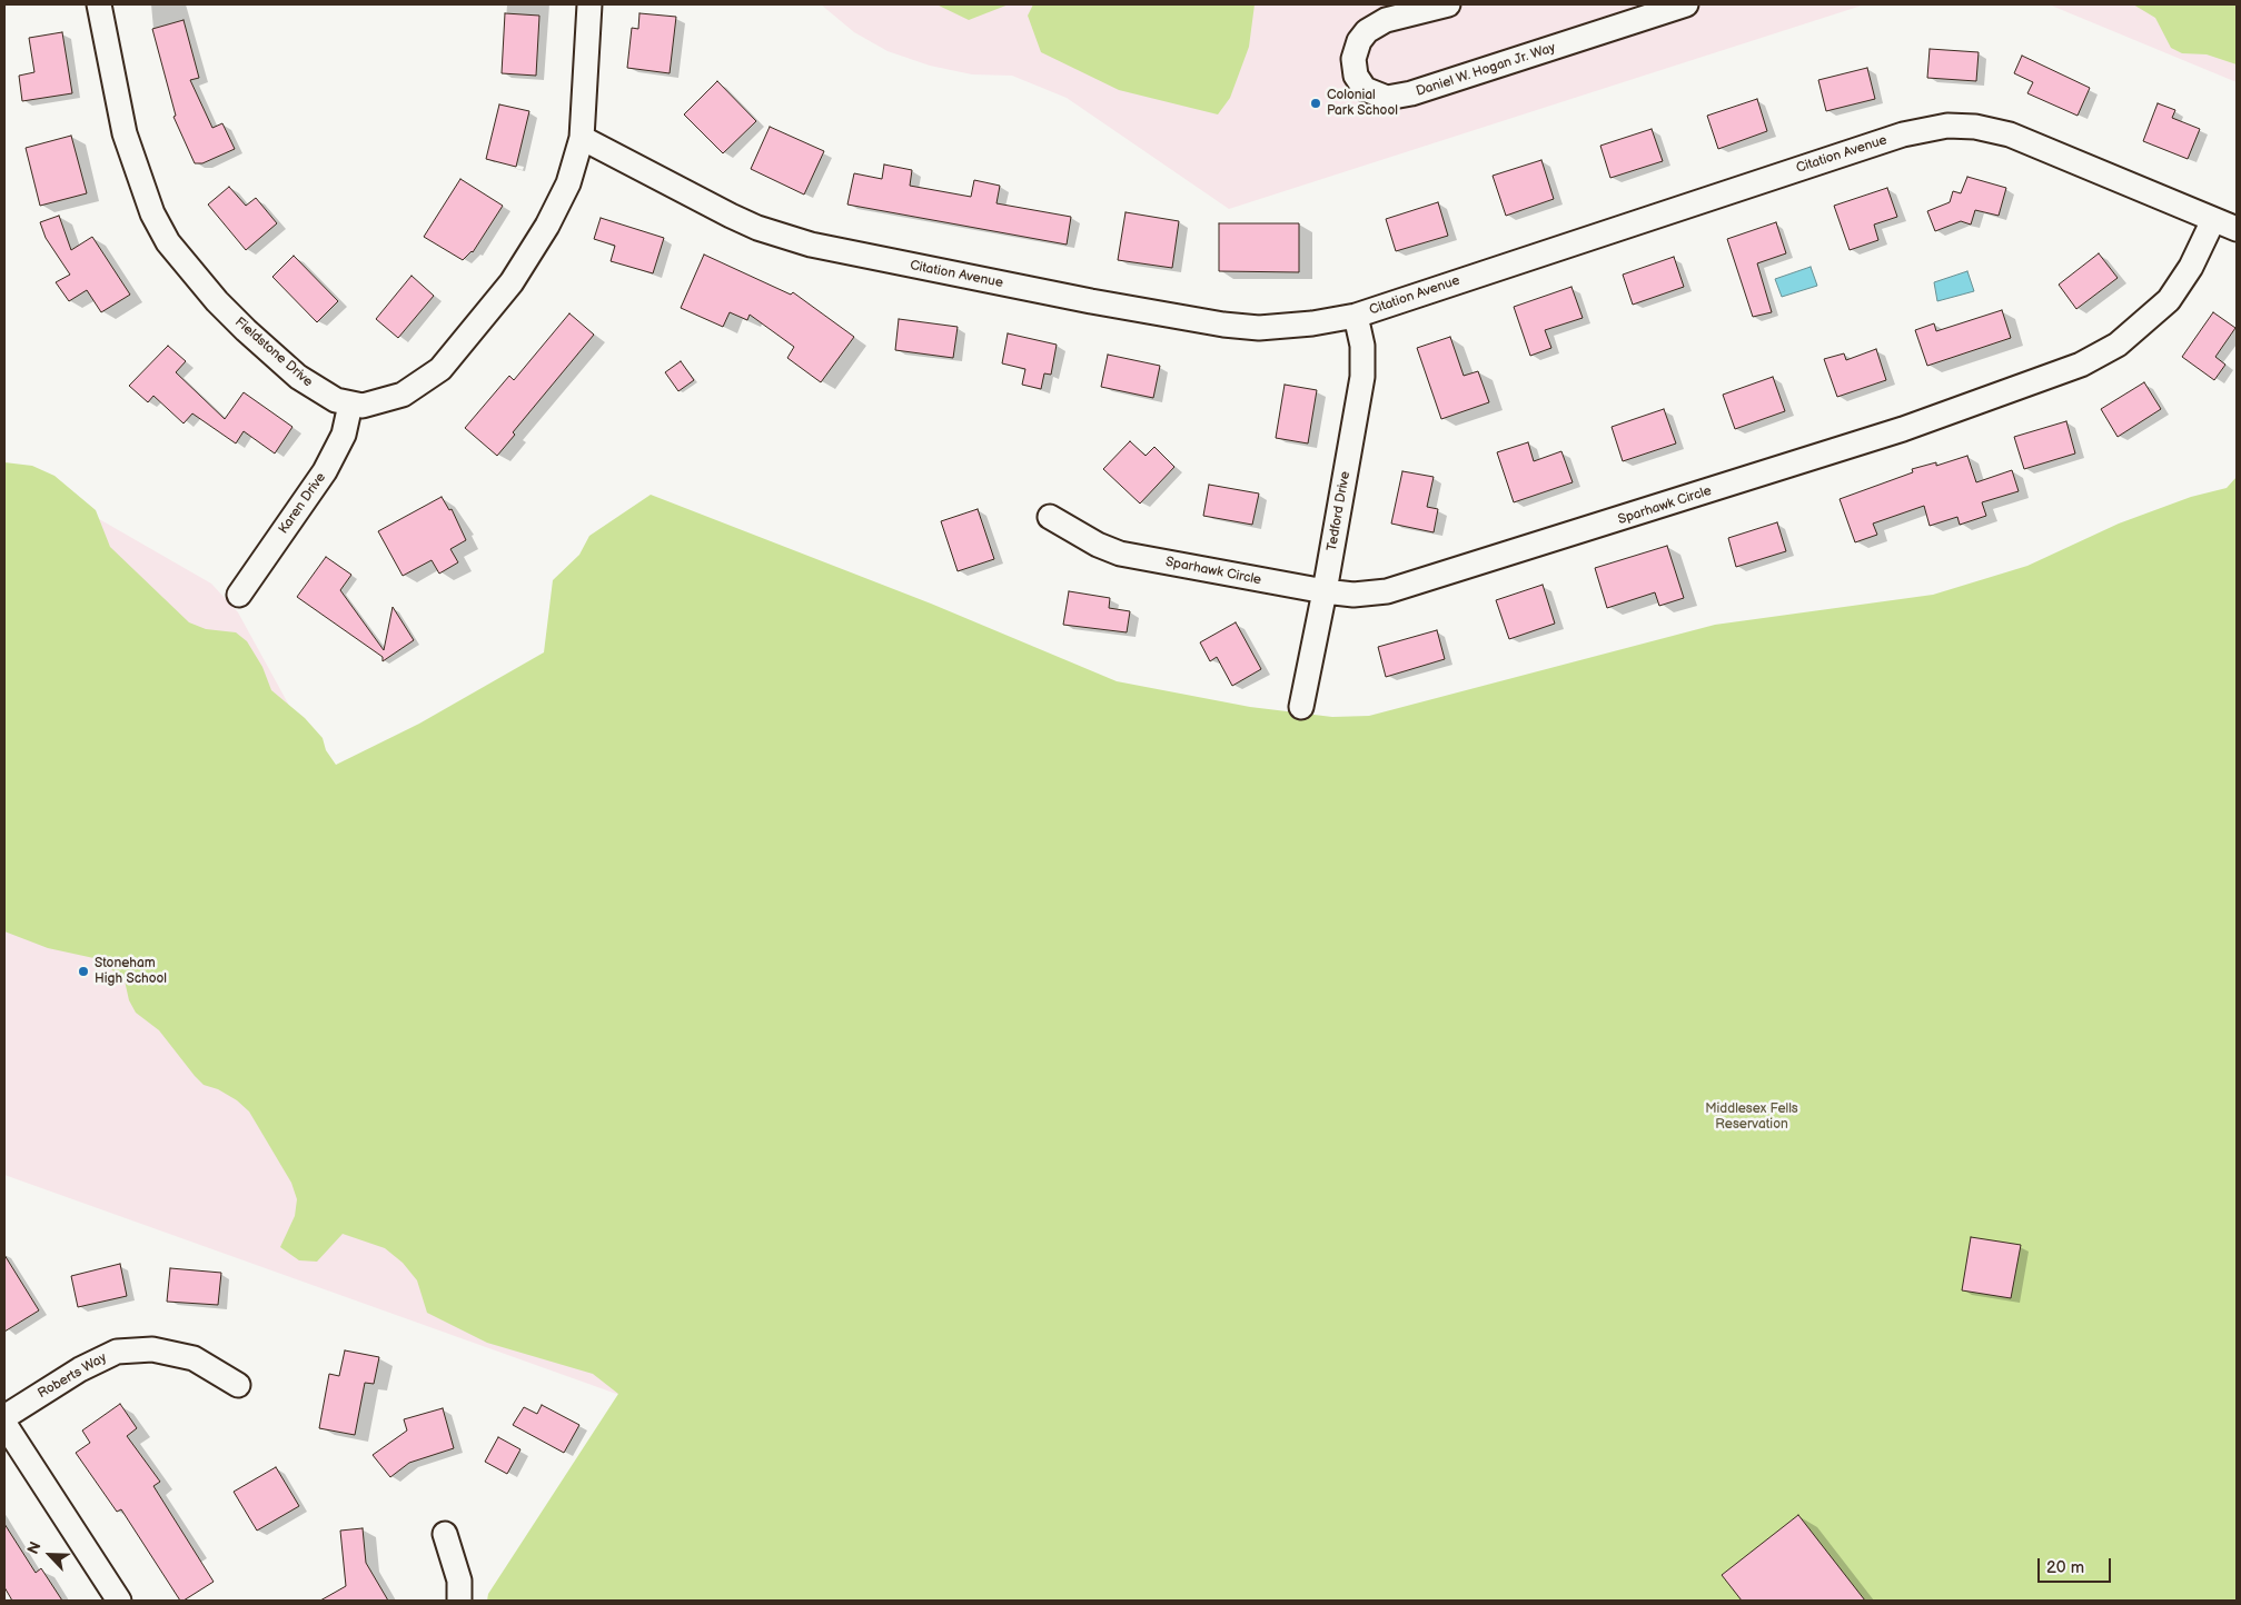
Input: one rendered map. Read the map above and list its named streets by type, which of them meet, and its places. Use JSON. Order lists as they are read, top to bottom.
{
  "streets": {
    "street": [
      "Daniel W. Hogan Jr. Way",
      "Citation Avenue",
      "Fieldstone Drive",
      "Karen Drive",
      "Sparhawk Circle",
      "Tedford Drive",
      "Roberts Way"
    ]
  },
  "crossings": [
    ["Citation Avenue", "Fieldstone Drive"],
    ["Citation Avenue", "Sparhawk Circle"],
    ["Citation Avenue", "Tedford Drive"],
    ["Fieldstone Drive", "Karen Drive"],
    ["Sparhawk Circle", "Tedford Drive"]
  ],
  "parks": ["Middlesex Fells Reservation"],
  "places": ["Colonial Park School", "Stoneham High School"],
  "scale_bar": "20 m",
  "north": "top left"
}
